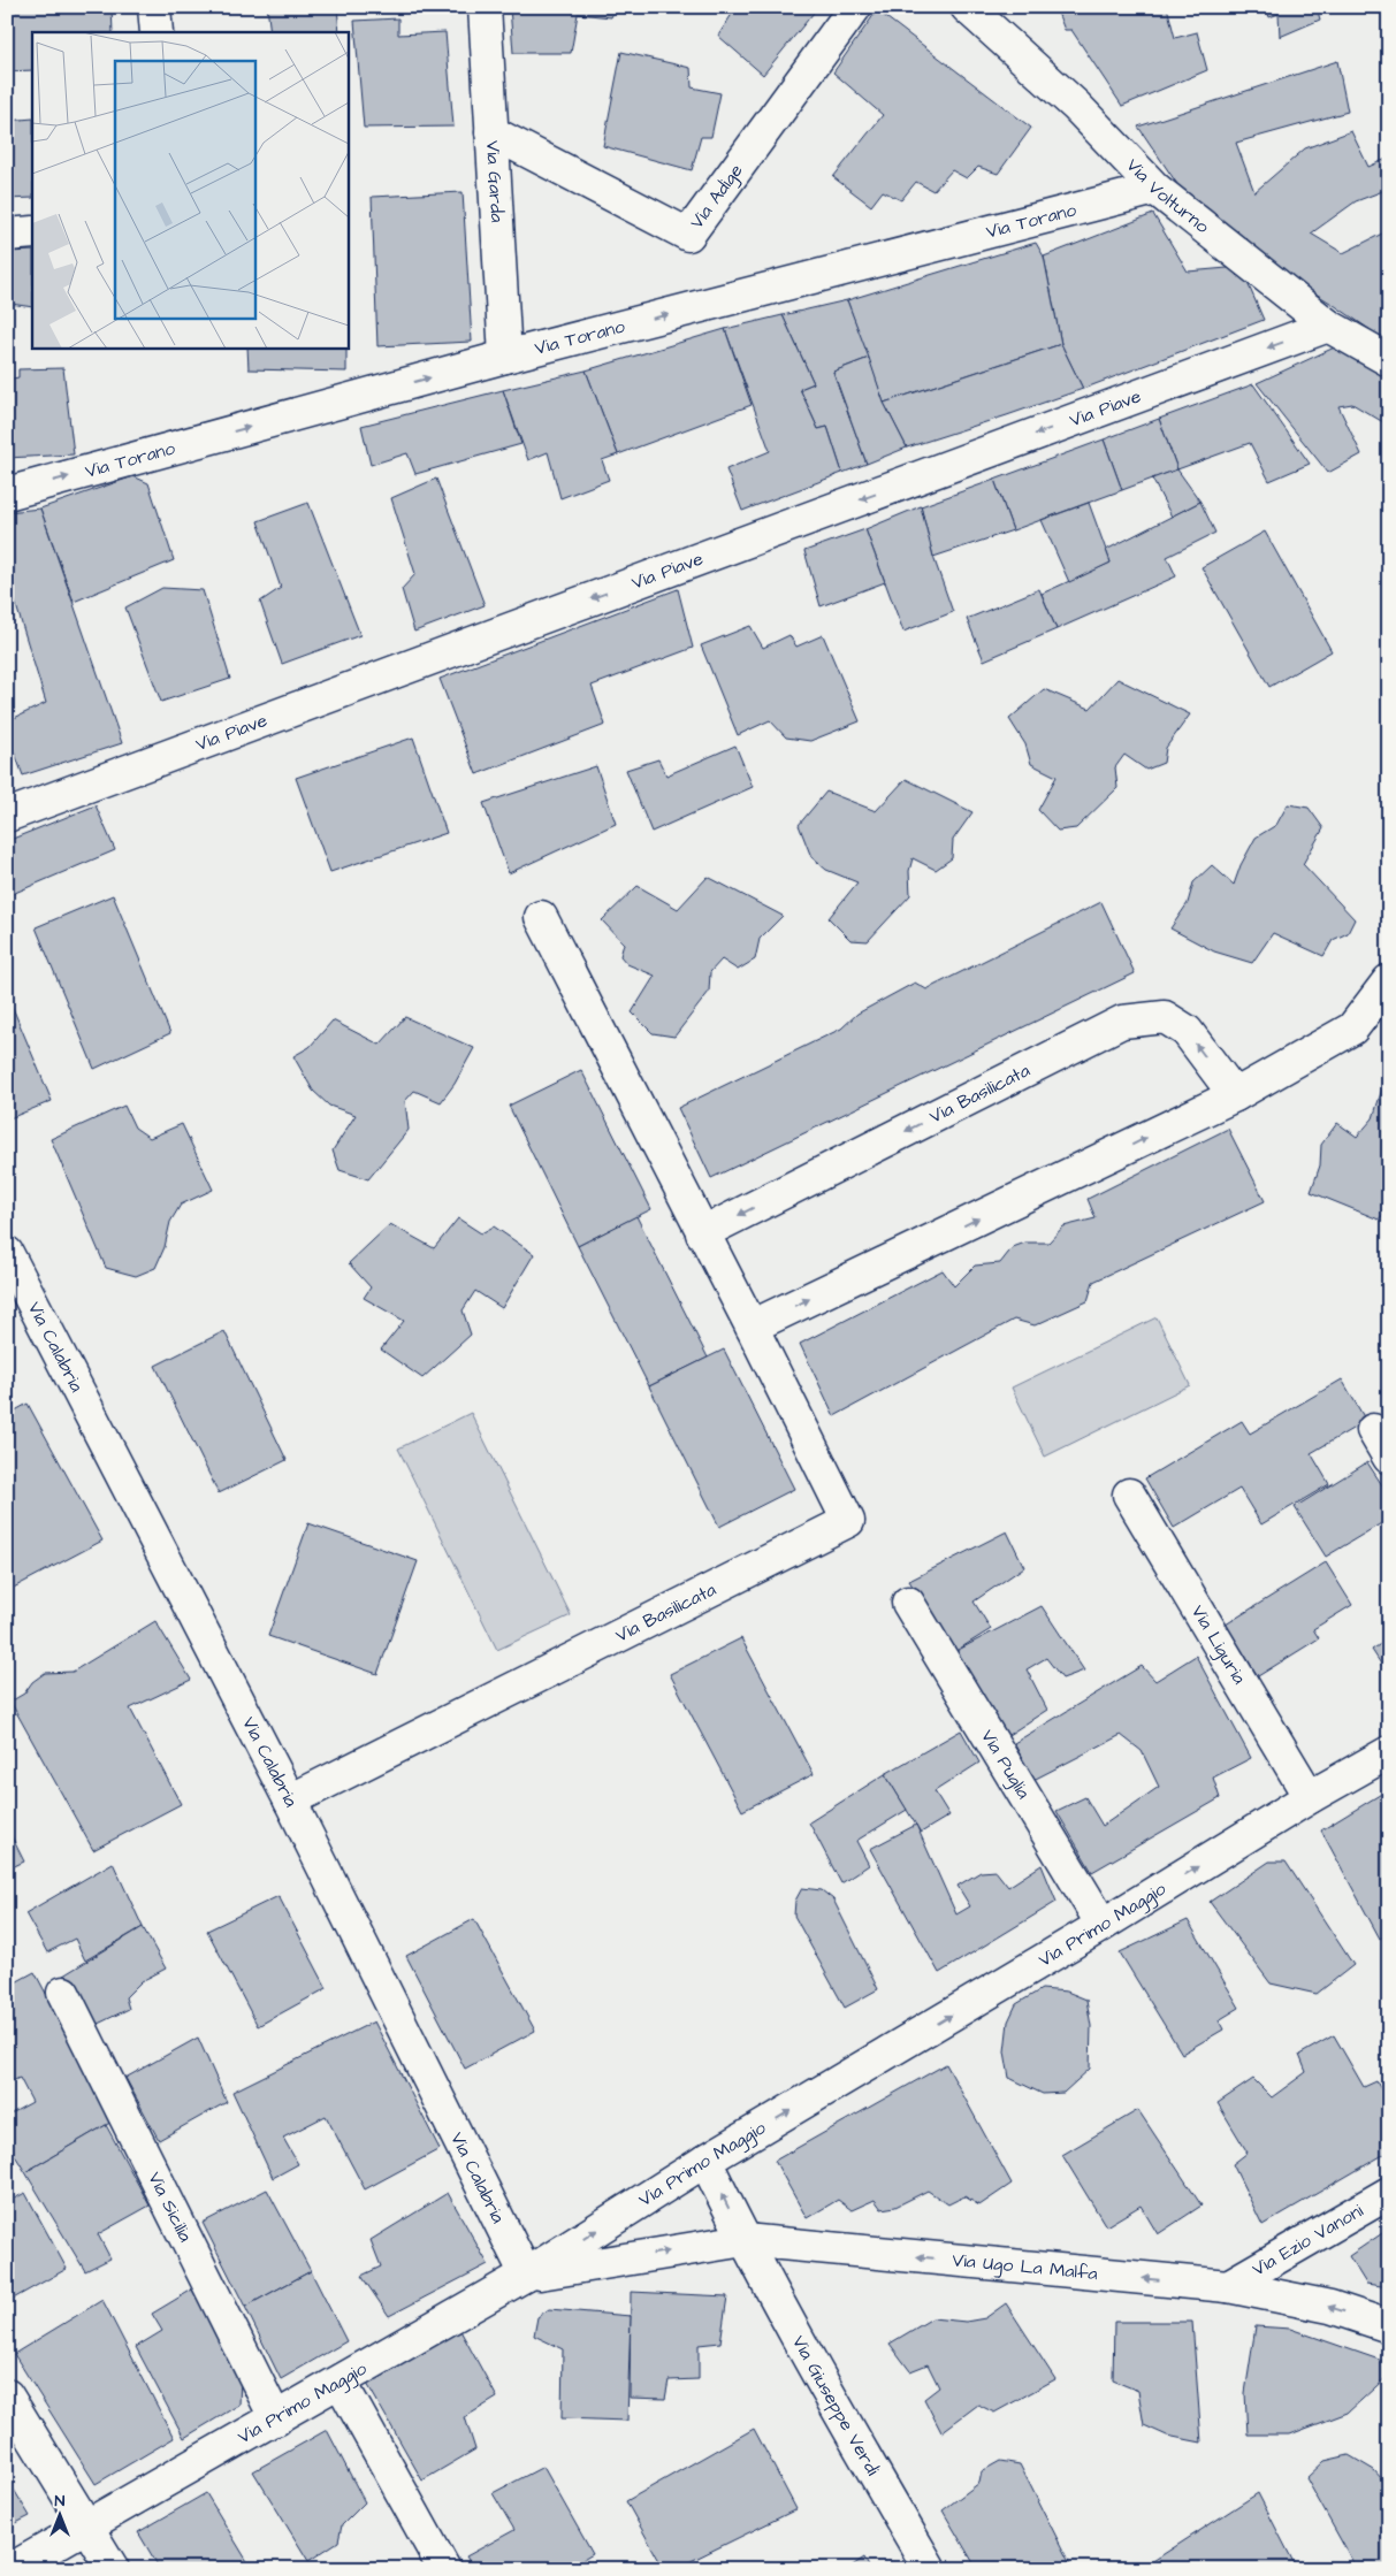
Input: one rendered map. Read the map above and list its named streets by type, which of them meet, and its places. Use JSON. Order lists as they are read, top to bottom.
{
  "streets": {
    "street": [
      "Via Garda",
      "Via Volturno",
      "Via Adige",
      "Via Torano",
      "Via Piave",
      "Via Basilicata",
      "Via Calabria",
      "Via Liguria",
      "Via Puglia",
      "Via Primo Maggio",
      "Via Sicilia",
      "Via Ezio Vanoni",
      "Via Ugo La Malfa",
      "Via Giuseppe Verdi"
    ]
  },
  "crossings": [
    ["Via Garda", "Via Adige"],
    ["Via Garda", "Via Torano"],
    ["Via Volturno", "Via Torano"],
    ["Via Volturno", "Via Piave"],
    ["Via Basilicata", "Via Calabria"],
    ["Via Calabria", "Via Primo Maggio"],
    ["Via Calabria", "Via Ugo La Malfa"],
    ["Via Liguria", "Via Primo Maggio"],
    ["Via Puglia", "Via Primo Maggio"],
    ["Via Primo Maggio", "Via Sicilia"],
    ["Via Primo Maggio", "Via Ugo La Malfa"],
    ["Via Ezio Vanoni", "Via Ugo La Malfa"],
    ["Via Ugo La Malfa", "Via Giuseppe Verdi"]
  ],
  "one_way": ["Via Torano", "Via Piave", "Via Primo Maggio"],
  "north": "top"
}
